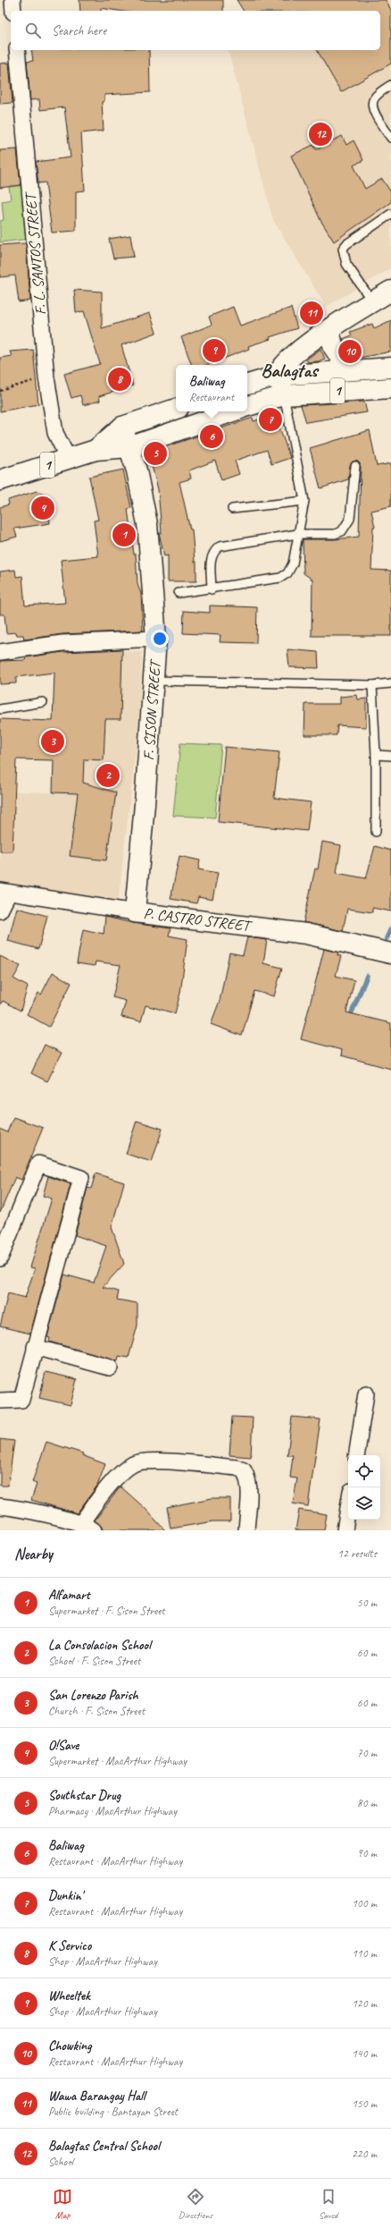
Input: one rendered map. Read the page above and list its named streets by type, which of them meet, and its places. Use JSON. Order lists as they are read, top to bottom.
{
  "streets": {
    "main road": ["1", "F. SISON STREET", "P. CASTRO STREET"],
    "street": ["F. L. SANTOS STREET"]
  },
  "crossings": [
    ["F. L. SANTOS STREET", "1"],
    ["1", "F. SISON STREET"],
    ["F. SISON STREET", "P. CASTRO STREET"]
  ],
  "districts": ["Balagtas"],
  "page": {
    "search": "Search here",
    "pins": [
      "12",
      "11",
      "9",
      "10",
      "8",
      "7",
      "6",
      "5",
      "4",
      "1",
      "3",
      "2"
    ],
    "popup": ["Baliwag", "Restaurant"],
    "heading": ["Nearby", "12 results"],
    "list": [
      {
        "mark": "1",
        "name": "Alfamart",
        "note": "Supermarket · F. Sison Street",
        "value": "50 m"
      },
      {
        "mark": "2",
        "name": "La Consolacion School",
        "note": "School · F. Sison Street",
        "value": "60 m"
      },
      {
        "mark": "3",
        "name": "San Lorenzo Parish",
        "note": "Church · F. Sison Street",
        "value": "60 m"
      },
      {
        "mark": "4",
        "name": "O!Save",
        "note": "Supermarket · MacArthur Highway",
        "value": "70 m"
      },
      {
        "mark": "5",
        "name": "Southstar Drug",
        "note": "Pharmacy · MacArthur Highway",
        "value": "80 m"
      },
      {
        "mark": "6",
        "name": "Baliwag",
        "note": "Restaurant · MacArthur Highway",
        "value": "90 m"
      },
      {
        "mark": "7",
        "name": "Dunkin'",
        "note": "Restaurant · MacArthur Highway",
        "value": "100 m"
      },
      {
        "mark": "8",
        "name": "K Servico",
        "note": "Shop · MacArthur Highway",
        "value": "110 m"
      },
      {
        "mark": "9",
        "name": "Wheeltek",
        "note": "Shop · MacArthur Highway",
        "value": "120 m"
      },
      {
        "mark": "10",
        "name": "Chowking",
        "note": "Restaurant · MacArthur Highway",
        "value": "140 m"
      },
      {
        "mark": "11",
        "name": "Wawa Barangay Hall",
        "note": "Public building · Bantayan Street",
        "value": "150 m"
      },
      {
        "mark": "12",
        "name": "Balagtas Central School",
        "note": "School",
        "value": "220 m"
      }
    ],
    "nav": ["Map", "Directions", "Saved"]
  }
}
